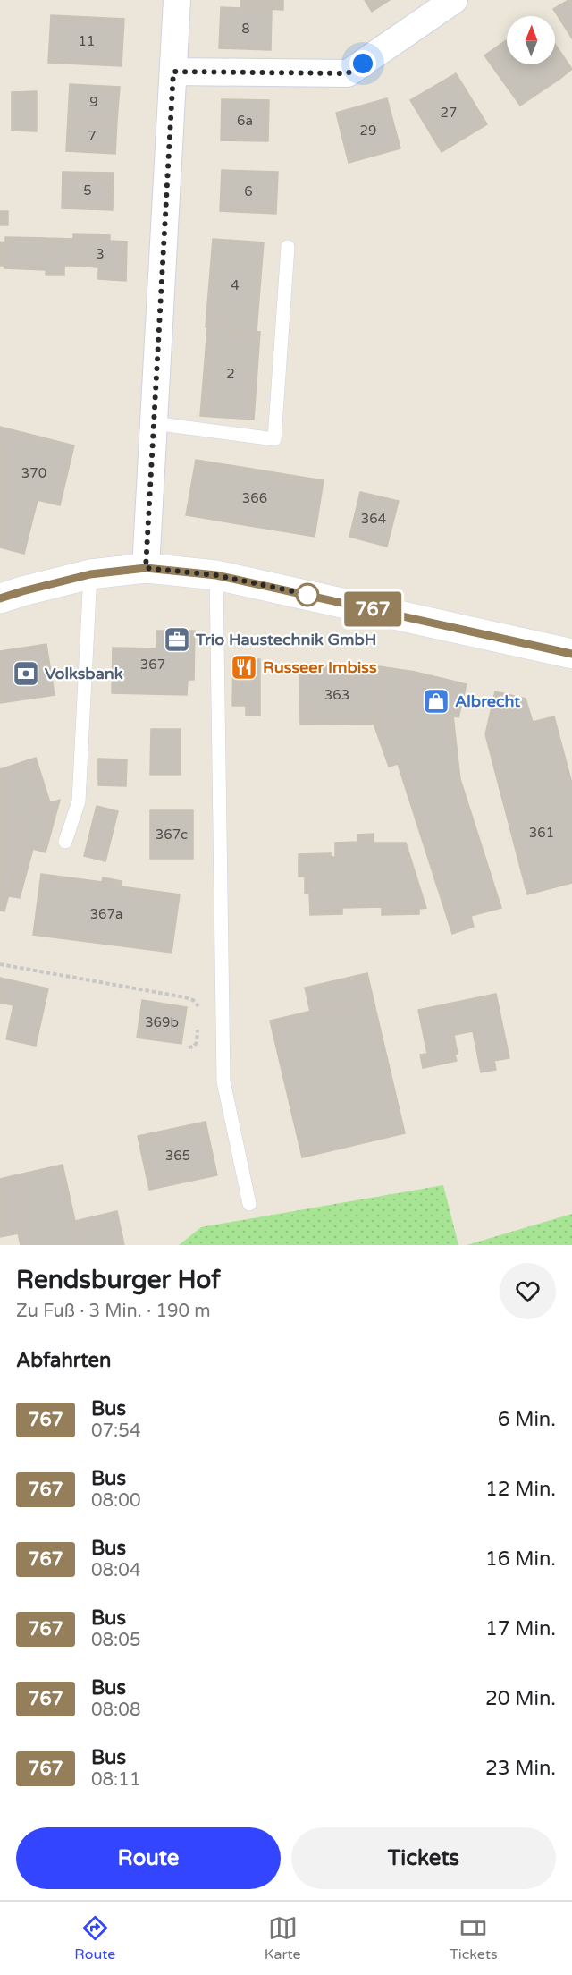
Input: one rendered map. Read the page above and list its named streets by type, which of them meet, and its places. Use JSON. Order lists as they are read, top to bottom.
{
  "places": {
    "office": ["Trio Haustechnik GmbH"],
    "restaurant": ["Russeer Imbiss"],
    "bank": ["Volksbank"],
    "shop": ["Albrecht"]
  },
  "lines": ["bus line 767"],
  "house_numbers": [
    "8",
    "11",
    "9",
    "27",
    "6a",
    "29",
    "7",
    "5",
    "6",
    "3",
    "4",
    "2",
    "370",
    "366",
    "364",
    "367",
    "363",
    "361",
    "367c",
    "367a",
    "369b",
    "365"
  ],
  "north": "top",
  "page": {
    "on_map": "767",
    "heading": [
      ["Rendsburger Hof", "Zu Fuß · 3 Min. · 190 m"],
      "Abfahrten"
    ],
    "list": [
      {
        "mark": "767",
        "name": "Bus",
        "note": "07:54",
        "value": "6 Min."
      },
      {
        "mark": "767",
        "name": "Bus",
        "note": "08:00",
        "value": "12 Min."
      },
      {
        "mark": "767",
        "name": "Bus",
        "note": "08:04",
        "value": "16 Min."
      },
      {
        "mark": "767",
        "name": "Bus",
        "note": "08:05",
        "value": "17 Min."
      },
      {
        "mark": "767",
        "name": "Bus",
        "note": "08:08",
        "value": "20 Min."
      },
      {
        "mark": "767",
        "name": "Bus",
        "note": "08:11",
        "value": "23 Min."
      }
    ],
    "buttons": ["Route", "Tickets"],
    "tabs": ["Route", "Karte", "Tickets"]
  }
}
